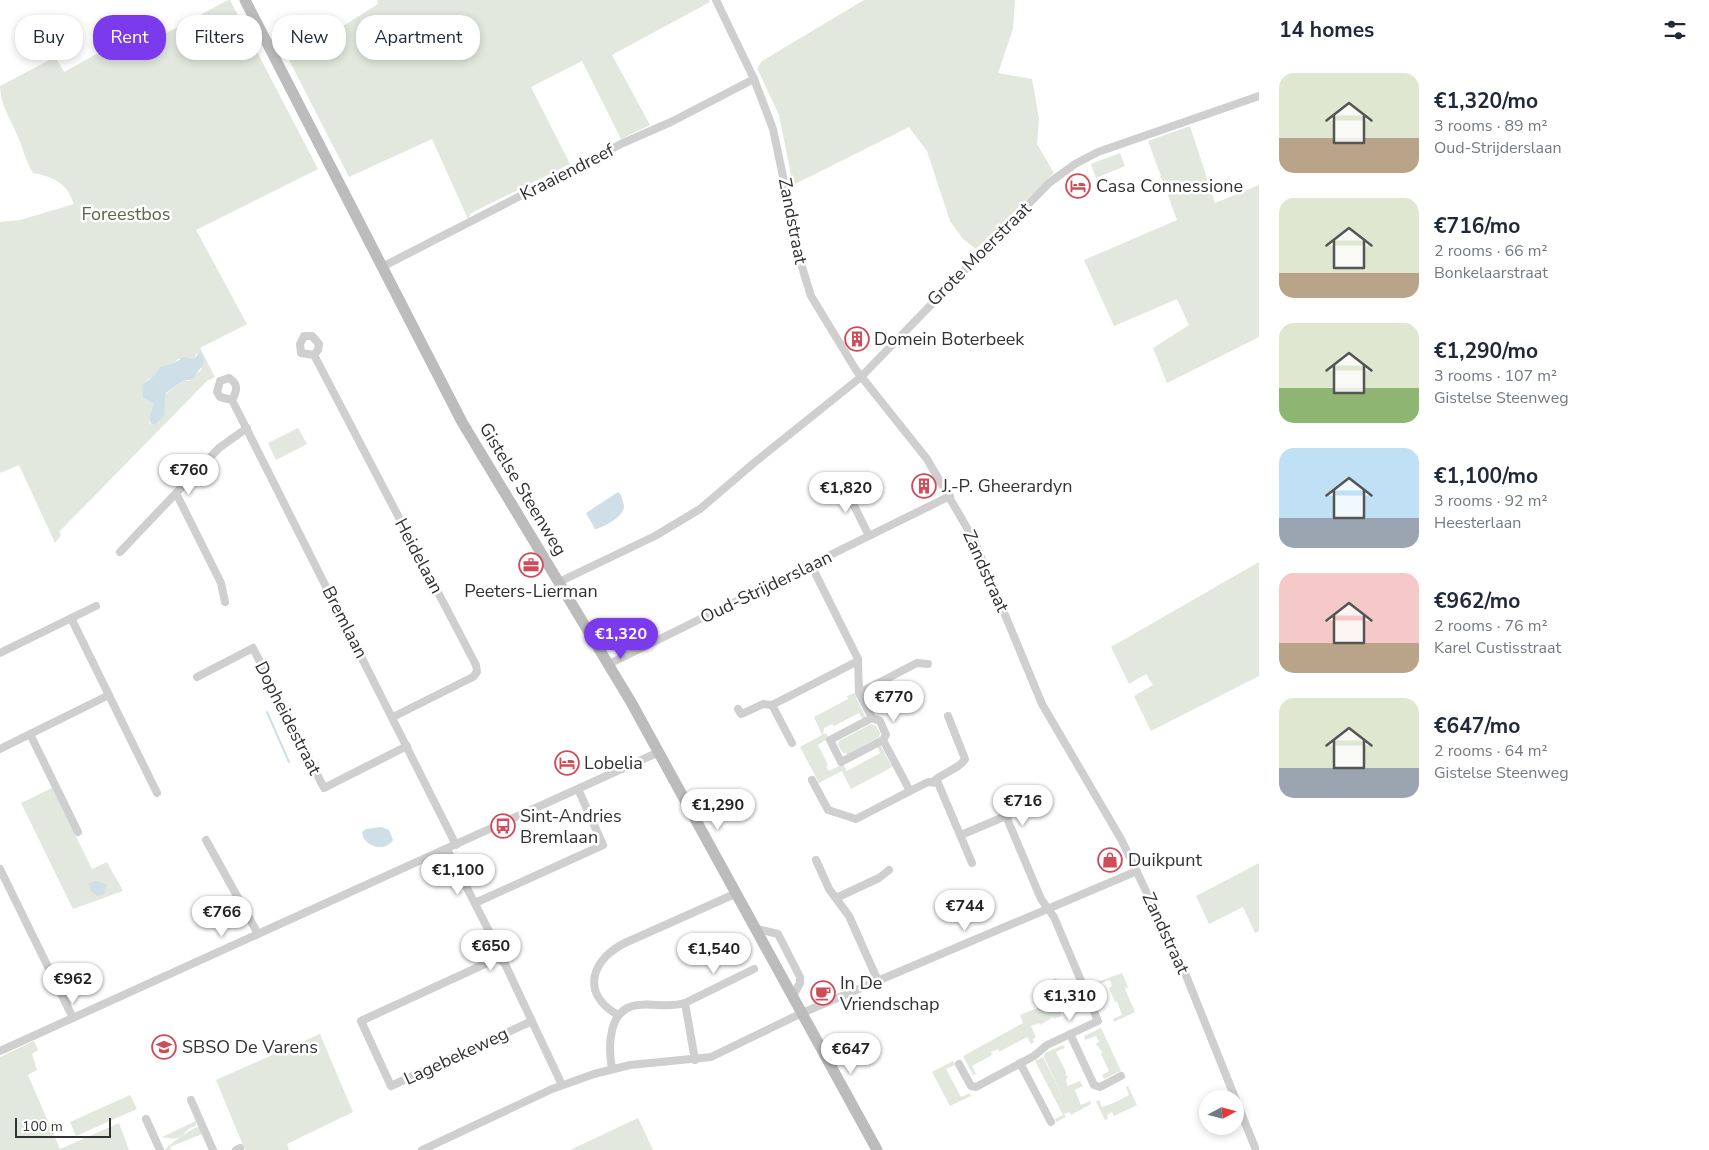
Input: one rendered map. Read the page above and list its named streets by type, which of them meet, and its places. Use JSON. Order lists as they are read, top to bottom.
{
  "streets": {
    "main road": ["Gistelse Steenweg"],
    "street": [
      "Kraaiendreef",
      "Zandstraat",
      "Grote Moerstraat",
      "Heidelaan",
      "Oud-Strijderslaan",
      "Bremlaan",
      "Dopheidestraat",
      "Lagebekeweg"
    ]
  },
  "crossings": [
    ["Kraaiendreef", "Zandstraat"],
    ["Kraaiendreef", "Gistelse Steenweg"],
    ["Zandstraat", "Grote Moerstraat"],
    ["Zandstraat", "Oud-Strijderslaan"],
    ["Grote Moerstraat", "Gistelse Steenweg"],
    ["Gistelse Steenweg", "Oud-Strijderslaan"],
    ["Heidelaan", "Bremlaan"],
    ["Bremlaan", "Dopheidestraat"]
  ],
  "parks": ["Foreestbos"],
  "places": {
    "hotel": ["Casa Connessione", "Lobelia"],
    "building": ["Domein Boterbeek", "J.-P. Gheerardyn"],
    "office": ["Peeters-Lierman"],
    "bus stop": ["Sint-Andries Bremlaan"],
    "shop": ["Duikpunt"],
    "cafe": ["In De Vriendschap"],
    "school or university": ["SBSO De Varens"]
  },
  "scale_bar": "100 m",
  "north": "right",
  "page": {
    "heading": "14 homes",
    "chip": [
      "Buy",
      "Rent",
      "Filters",
      "New",
      "Apartment"
    ],
    "list": [
      {
        "name": "€1,320/mo",
        "note": "3 rooms · 89 m² · Oud-Strijderslaan"
      },
      {
        "name": "€716/mo",
        "note": "2 rooms · 66 m² · Bonkelaarstraat"
      },
      {
        "name": "€1,290/mo",
        "note": "3 rooms · 107 m² · Gistelse Steenweg"
      },
      {
        "name": "€1,100/mo",
        "note": "3 rooms · 92 m² · Heesterlaan"
      },
      {
        "name": "€962/mo",
        "note": "2 rooms · 76 m² · Karel Custisstraat"
      },
      {
        "name": "€647/mo",
        "note": "2 rooms · 64 m² · Gistelse Steenweg"
      }
    ],
    "price": [
      "€760",
      "€1,820",
      "€1,320",
      "€770",
      "€716",
      "€1,290",
      "€1,100",
      "€744",
      "€766",
      "€650",
      "€1,540",
      "€962",
      "€1,310",
      "€647"
    ],
    "scale": "100 m"
  }
}
